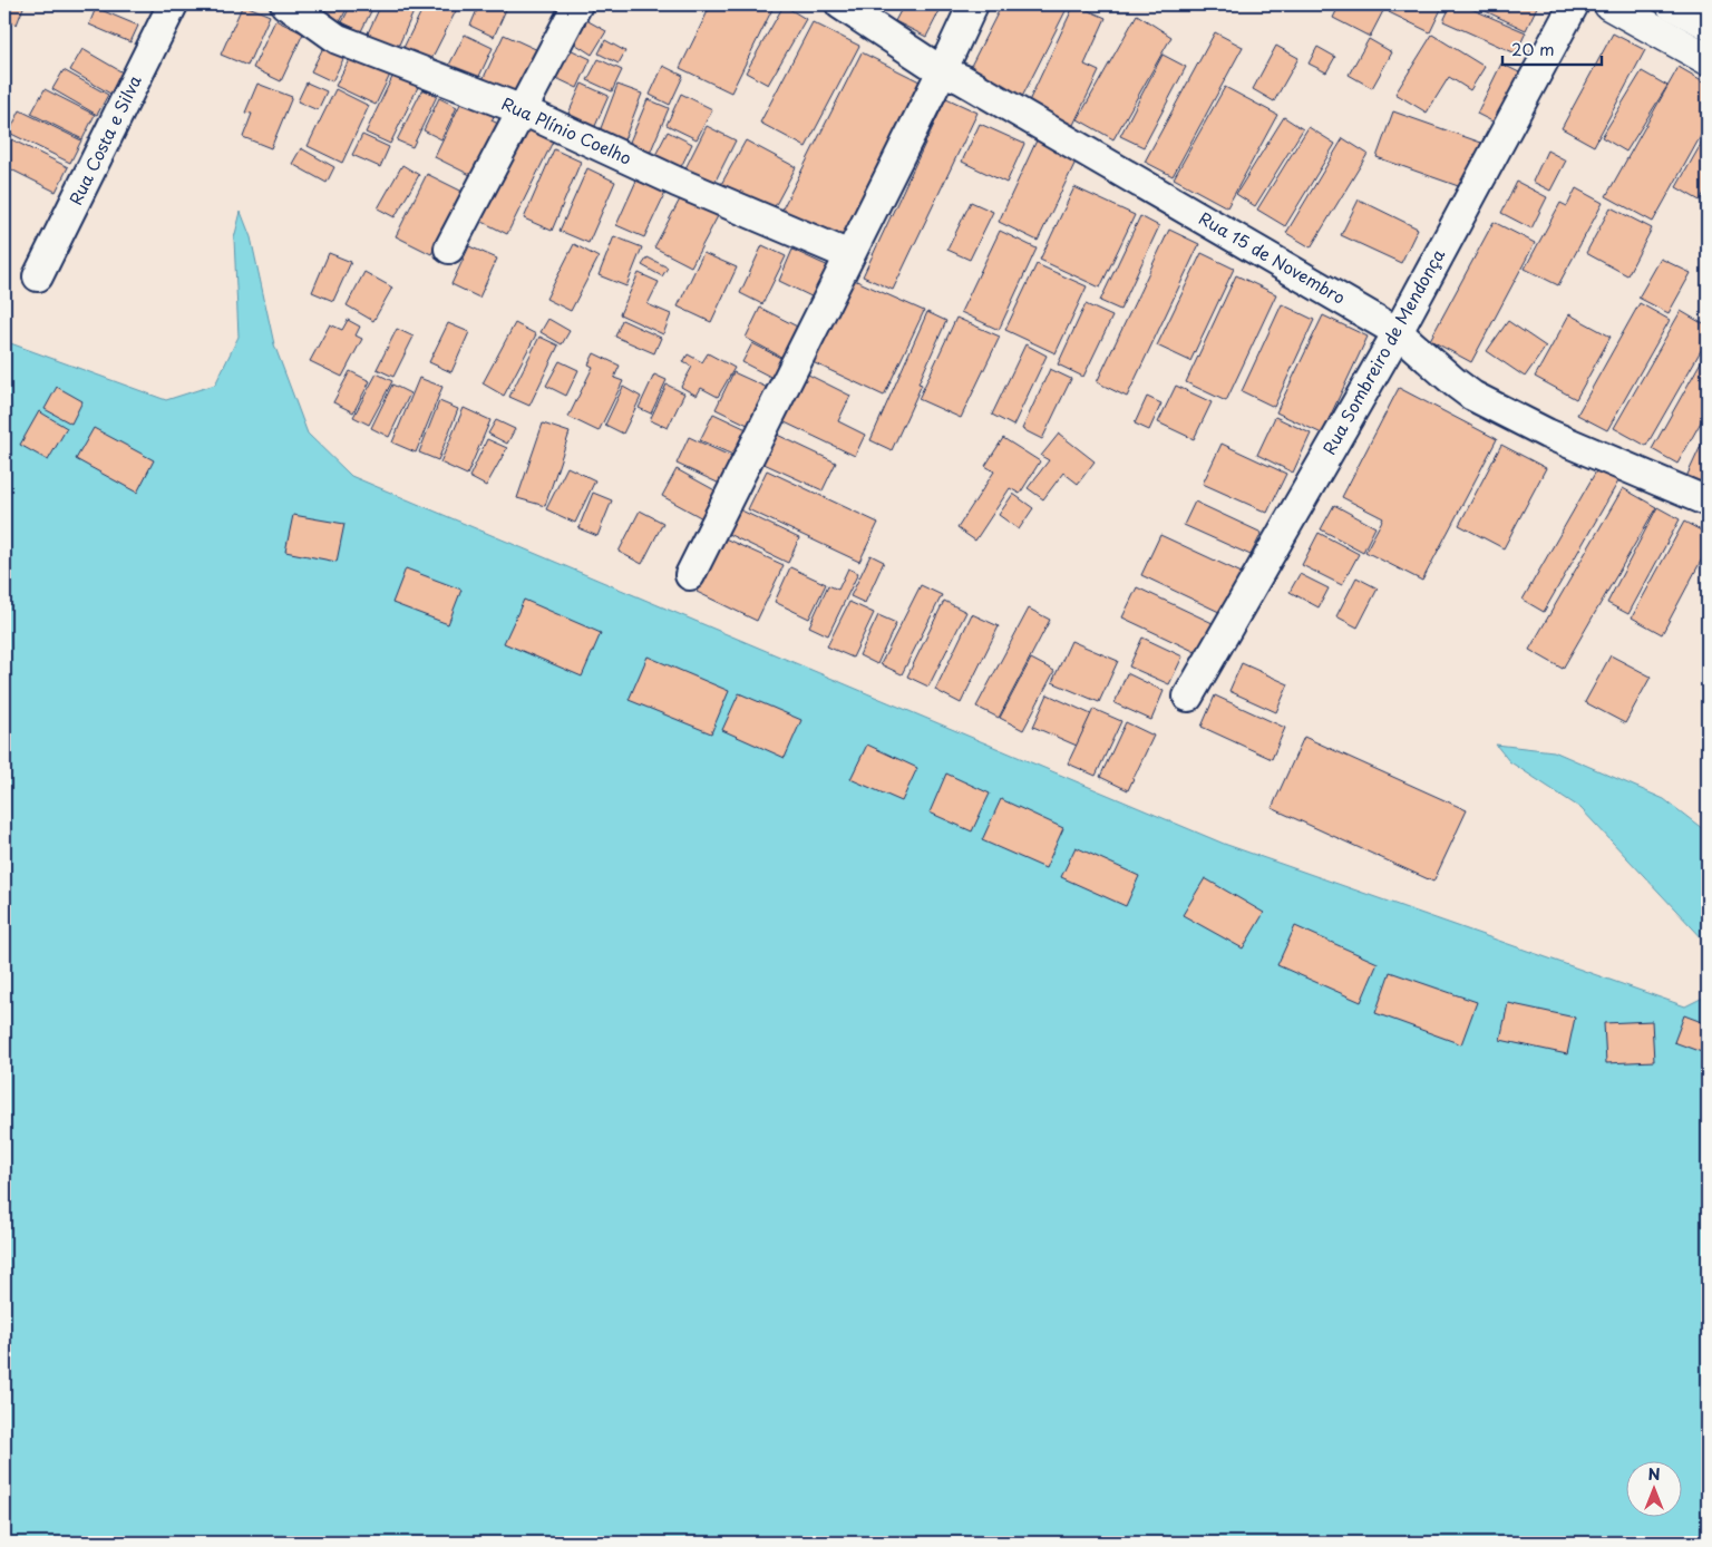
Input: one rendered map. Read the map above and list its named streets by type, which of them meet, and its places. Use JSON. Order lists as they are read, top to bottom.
{
  "streets": {
    "street": [
      "Rua Plínio Coelho",
      "Rua Costa e Silva",
      "Rua 15 de Novembro",
      "Rua Sombreiro de Mendonça"
    ]
  },
  "crossings": [
    ["Rua 15 de Novembro", "Rua Sombreiro de Mendonça"]
  ],
  "scale_bar": "20 m",
  "north": "top"
}
